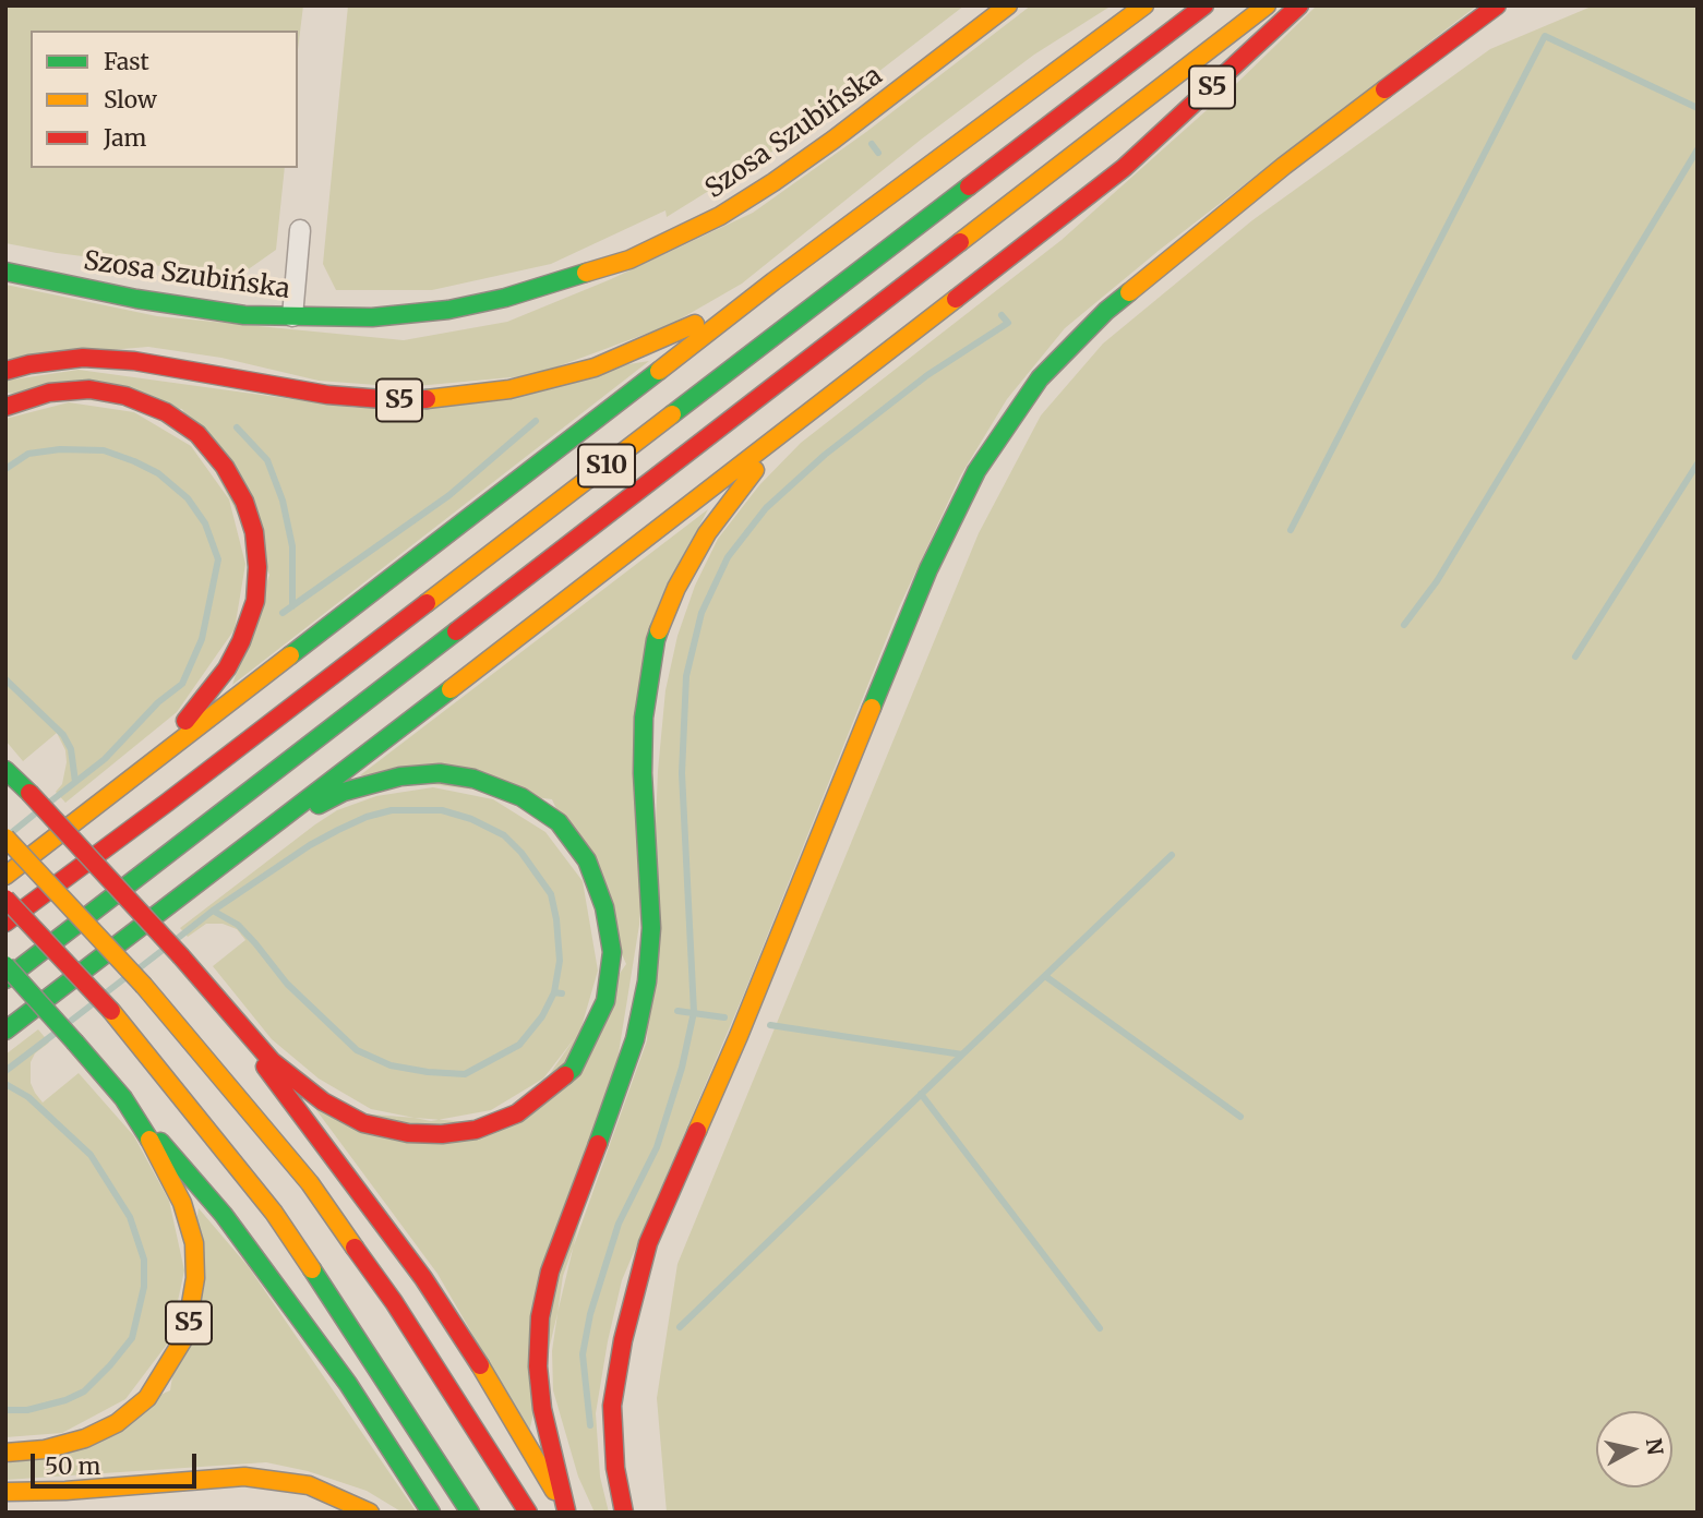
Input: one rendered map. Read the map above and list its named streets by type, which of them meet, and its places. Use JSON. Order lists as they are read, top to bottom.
{
  "streets": {
    "main road": ["S5", "Szosa Szubińska", "S10"]
  },
  "legend": ["Fast", "Slow", "Jam"],
  "scale_bar": "50 m",
  "north": "right"
}
